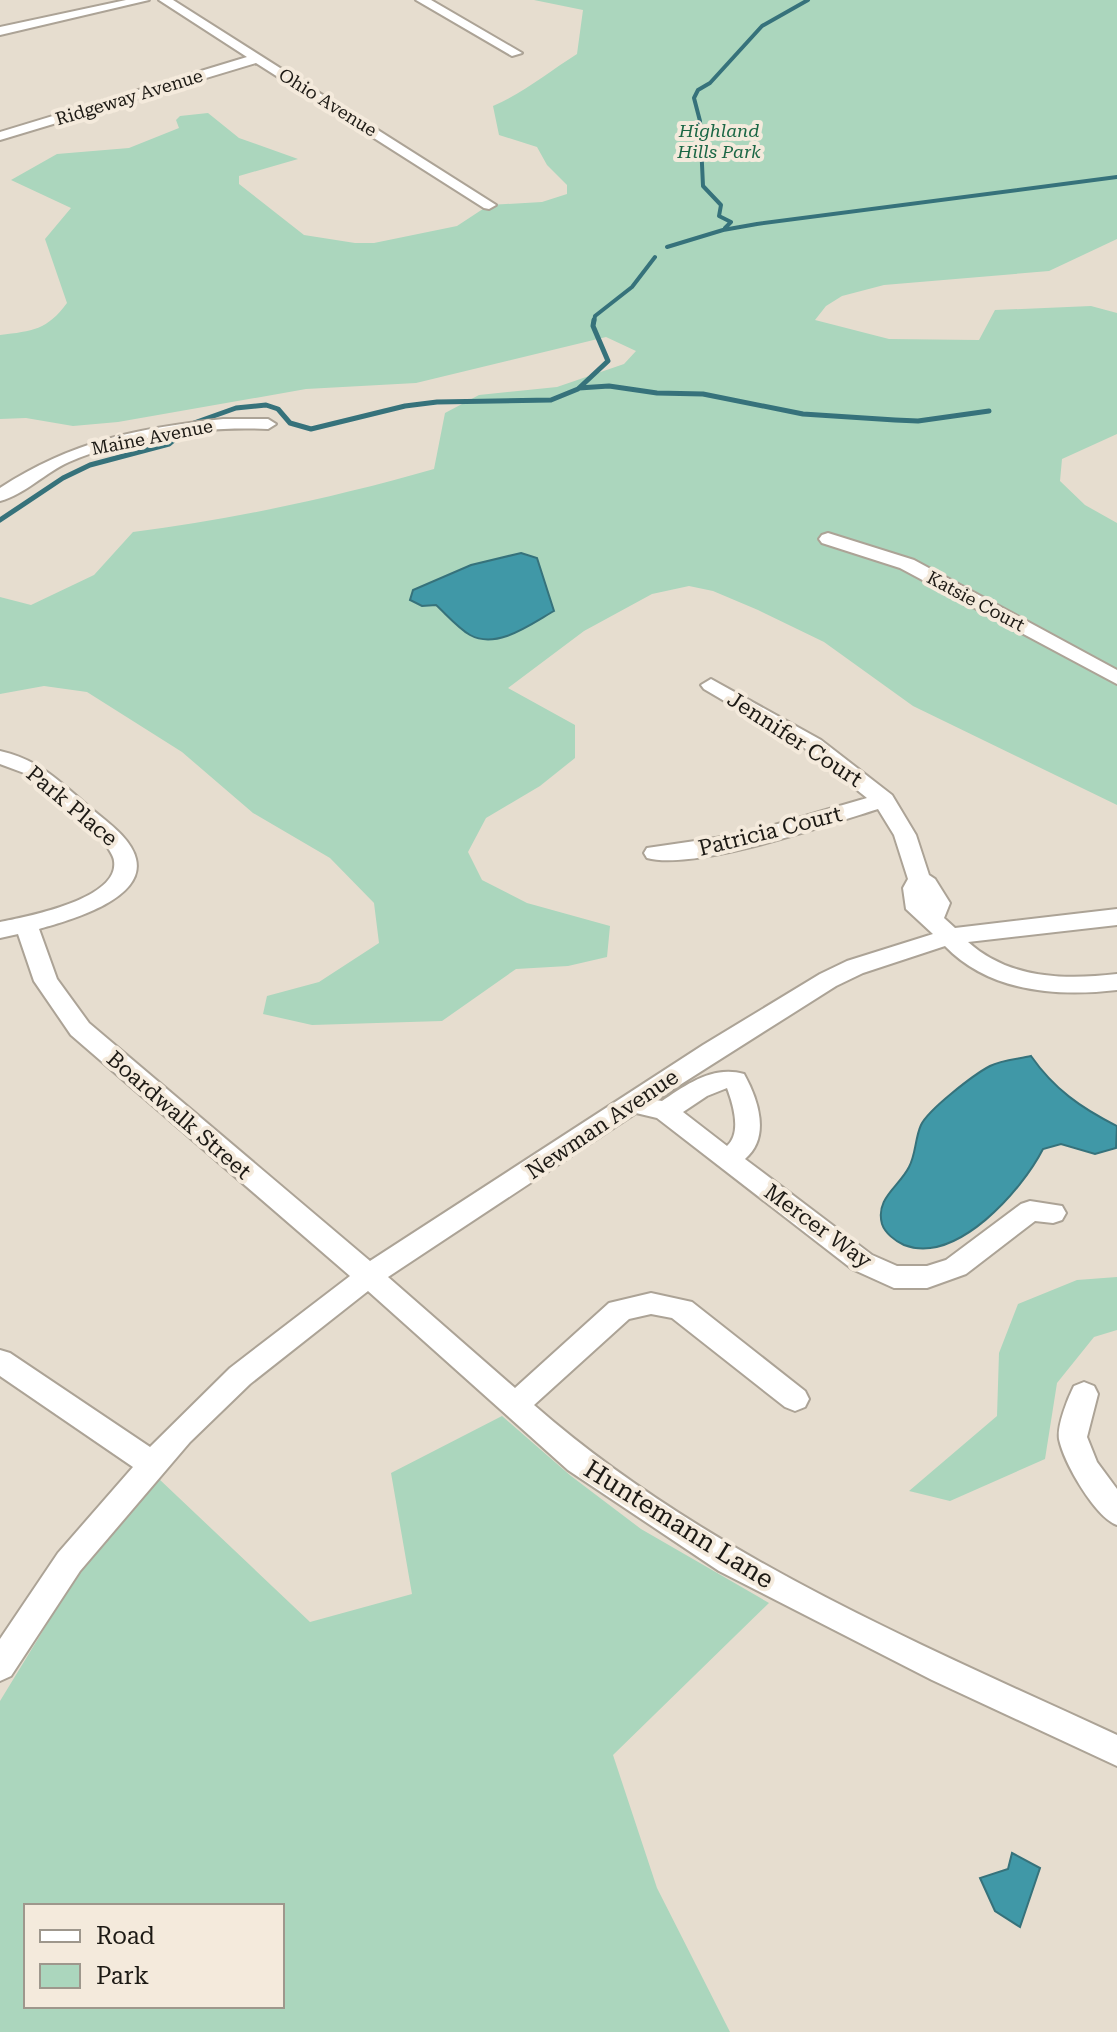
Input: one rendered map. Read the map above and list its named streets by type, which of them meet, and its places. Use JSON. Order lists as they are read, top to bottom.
{
  "streets": {
    "street": [
      "Ridgeway Avenue",
      "Ohio Avenue",
      "Maine Avenue",
      "Katsie Court",
      "Jennifer Court",
      "Park Place",
      "Patricia Court",
      "Boardwalk Street",
      "Newman Avenue",
      "Mercer Way",
      "Huntemann Lane"
    ]
  },
  "crossings": [
    ["Ridgeway Avenue", "Ohio Avenue"],
    ["Jennifer Court", "Patricia Court"],
    ["Jennifer Court", "Newman Avenue"],
    ["Park Place", "Boardwalk Street"],
    ["Boardwalk Street", "Newman Avenue"],
    ["Boardwalk Street", "Huntemann Lane"],
    ["Newman Avenue", "Mercer Way"],
    ["Newman Avenue", "Huntemann Lane"]
  ],
  "parks": ["Highland Hills Park"],
  "legend": ["Road", "Park"]
}
